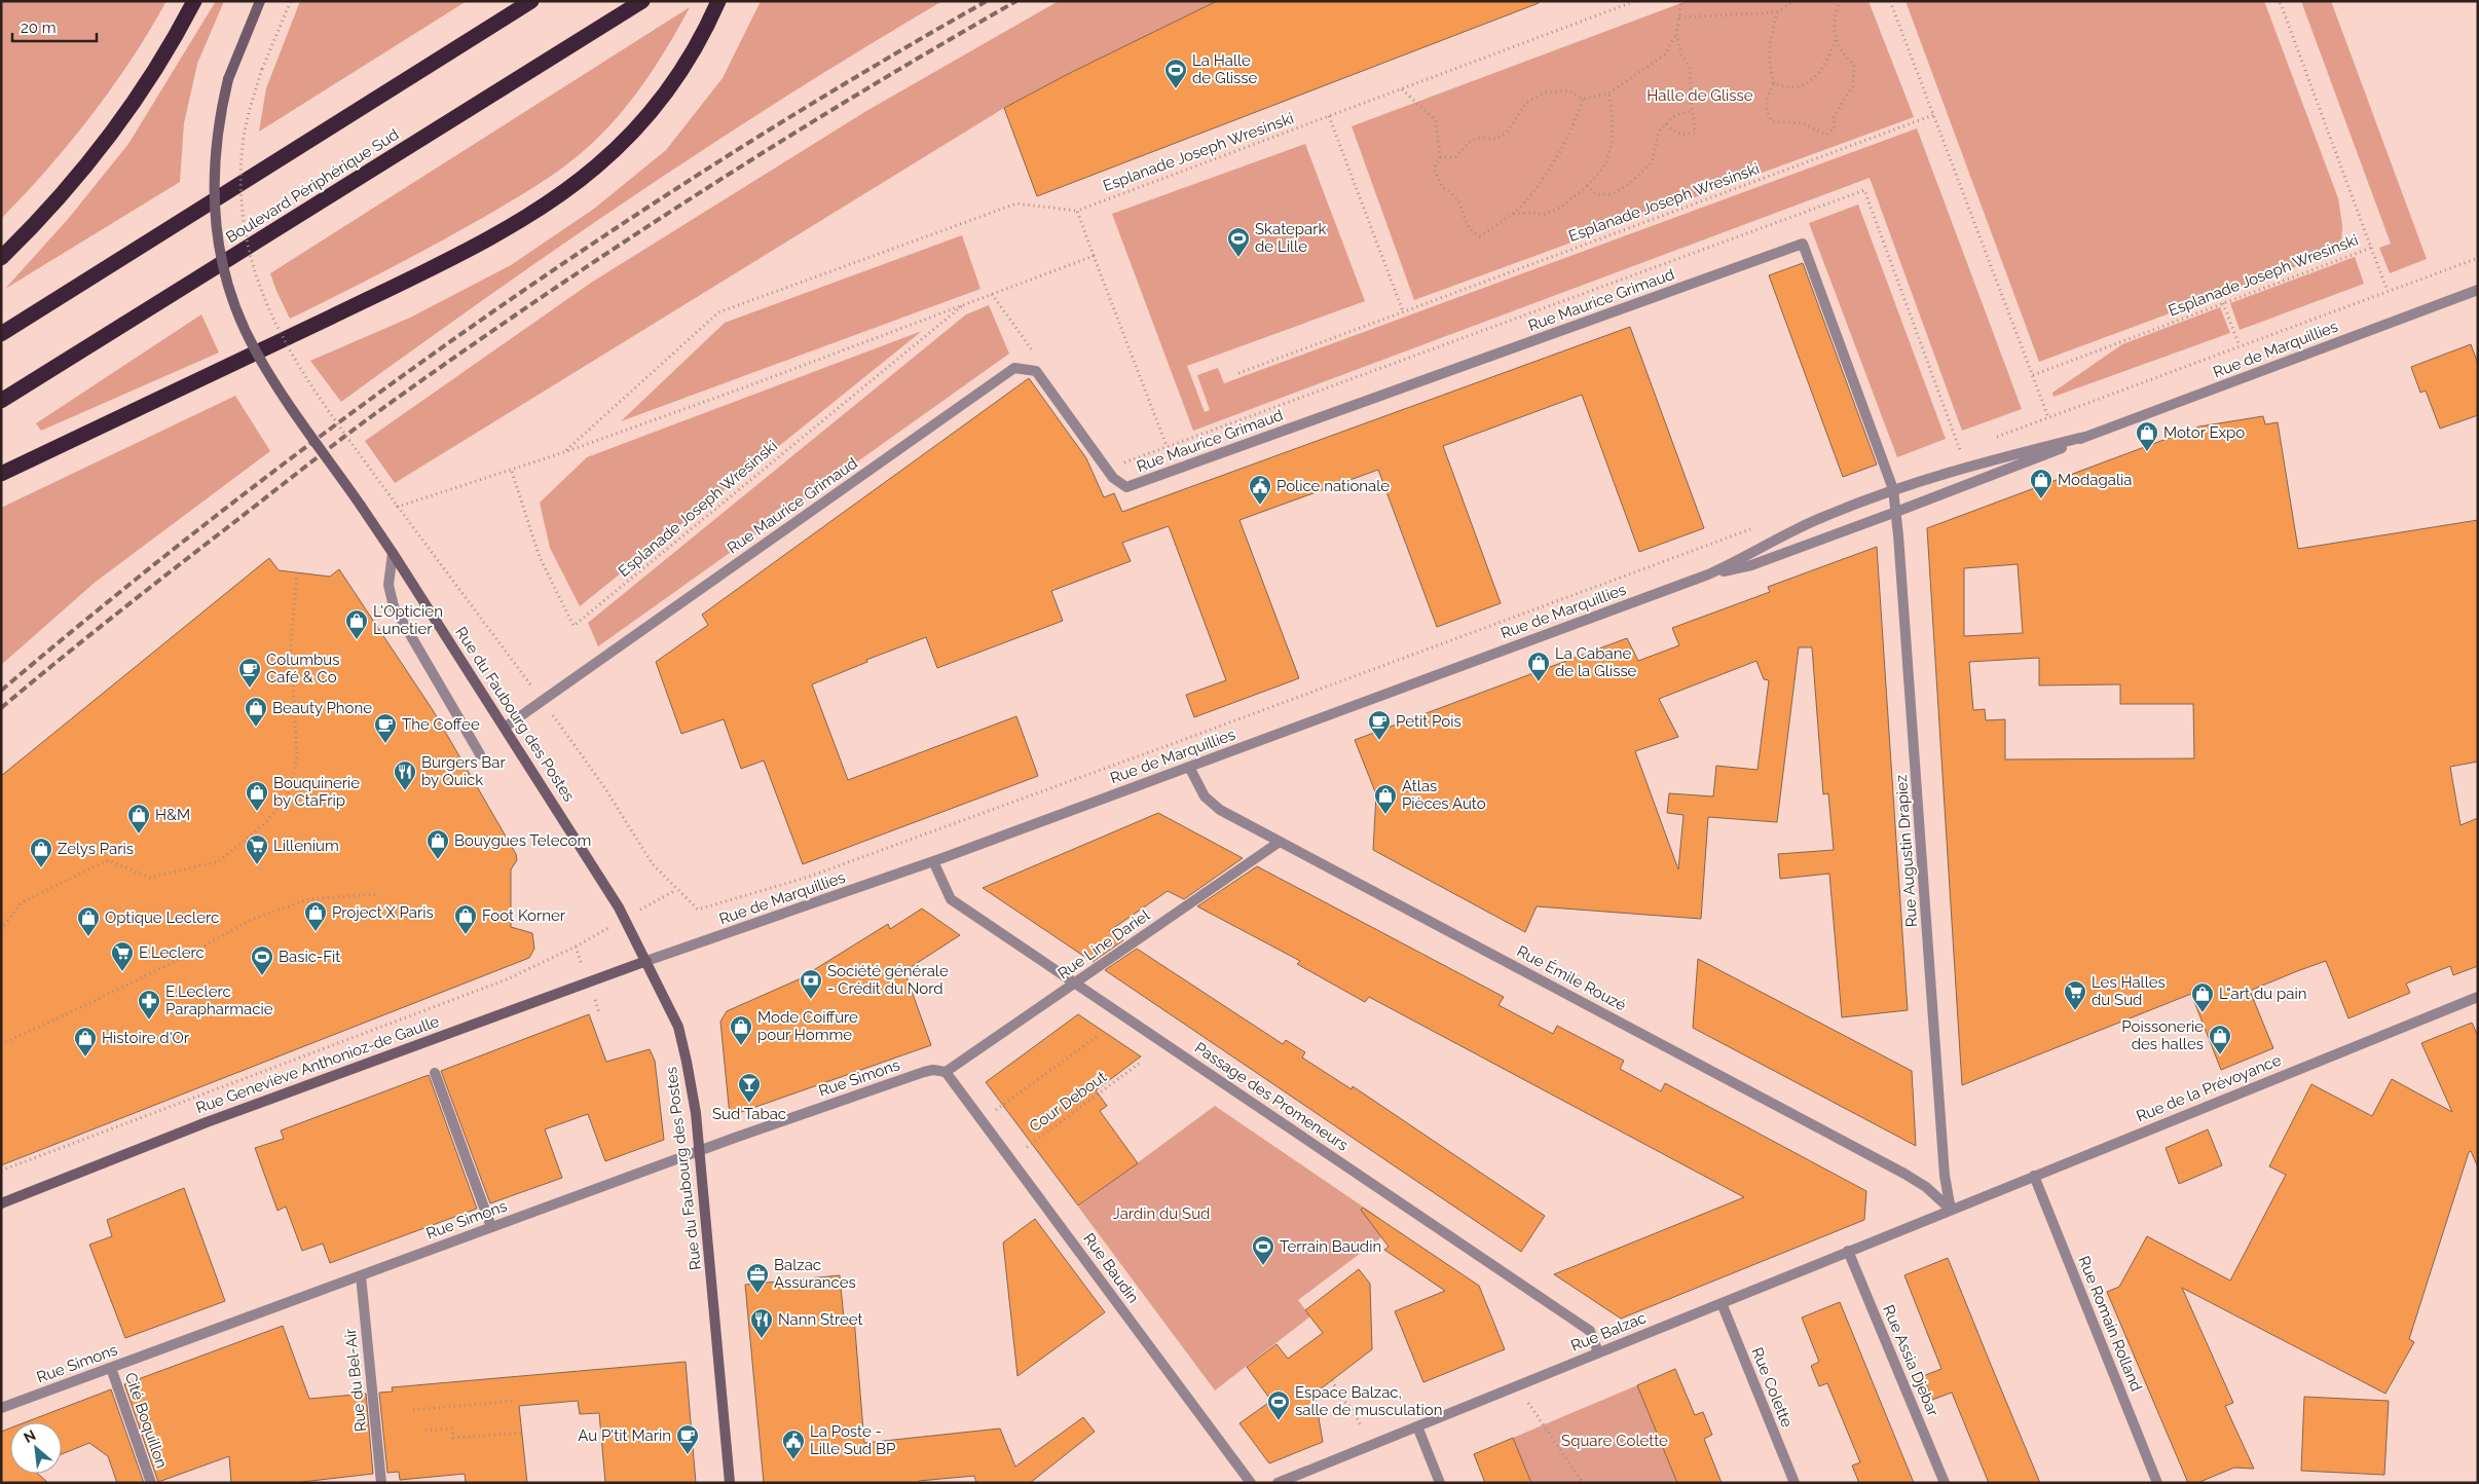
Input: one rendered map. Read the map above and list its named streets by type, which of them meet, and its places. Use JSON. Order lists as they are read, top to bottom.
{
  "streets": {
    "highway": ["Boulevard Périphérique Sud"],
    "main road": ["Rue du Faubourg des Postes", "Rue Geneviève Anthonioz-de Gaulle"],
    "street": [
      "Rue Maurice Grimaud",
      "Rue de Marquillies",
      "Rue Augustin Drapiez",
      "Rue Line Dariel",
      "Rue Émile Rouzé",
      "Rue Simons",
      "Rue de la Prévoyance",
      "Passage des Promeneurs",
      "Rue Baudin",
      "Rue Romain Rolland",
      "Rue Balzac",
      "Rue Assia Djebar",
      "Rue du Bel-Air",
      "Rue Colette",
      "Cité Boquillon"
    ],
    "path": ["Esplanade Joseph Wresinski", "Cour Debout"]
  },
  "crossings": [
    ["Rue Maurice Grimaud", "Rue de Marquillies"],
    ["Rue Maurice Grimaud", "Rue du Faubourg des Postes"],
    ["Rue Maurice Grimaud", "Rue Augustin Drapiez"],
    ["Rue de Marquillies", "Rue du Faubourg des Postes"],
    ["Rue de Marquillies", "Rue Augustin Drapiez"],
    ["Rue de Marquillies", "Rue Émile Rouzé"],
    ["Rue de Marquillies", "Rue Geneviève Anthonioz-de Gaulle"],
    ["Rue de Marquillies", "Passage des Promeneurs"],
    ["Rue du Faubourg des Postes", "Rue Geneviève Anthonioz-de Gaulle"],
    ["Rue du Faubourg des Postes", "Rue Simons"],
    ["Rue Augustin Drapiez", "Rue Émile Rouzé"],
    ["Rue Augustin Drapiez", "Rue de la Prévoyance"],
    ["Rue Augustin Drapiez", "Rue Balzac"],
    ["Rue Line Dariel", "Rue Émile Rouzé"],
    ["Rue Line Dariel", "Rue Simons"],
    ["Rue Line Dariel", "Passage des Promeneurs"],
    ["Rue Line Dariel", "Rue Baudin"],
    ["Rue Émile Rouzé", "Rue de la Prévoyance"],
    ["Rue Émile Rouzé", "Rue Balzac"],
    ["Rue Simons", "Rue Baudin"],
    ["Rue Simons", "Rue du Bel-Air"],
    ["Rue Simons", "Cité Boquillon"],
    ["Rue de la Prévoyance", "Rue Romain Rolland"],
    ["Rue de la Prévoyance", "Rue Balzac"],
    ["Passage des Promeneurs", "Rue Balzac"],
    ["Cour Debout", "Rue Baudin"],
    ["Rue Balzac", "Rue Assia Djebar"],
    ["Rue Balzac", "Rue Colette"]
  ],
  "parks": ["Halle de Glisse", "Jardin du Sud", "Square Colette"],
  "places": {
    "sports": [
      "La Halle de Glisse",
      "Skatepark de Lille",
      "Basic-Fit",
      "Terrain Baudin",
      "Espace Balzac, salle de musculation"
    ],
    "shop": [
      "Motor Expo",
      "Modagalia",
      "L'Opticien Lunetier",
      "La Cabane de la Glisse",
      "Beauty Phone",
      "Bouquinerie by CtaFrip",
      "Atlas Pièces Auto",
      "H&M",
      "Bouygues Telecom",
      "Zelys Paris",
      "Project X Paris",
      "Foot Korner",
      "Optique Leclerc",
      "L\"art du pain",
      "Mode Coiffure pour Homme",
      "Poissonerie des halles",
      "Histoire d'Or"
    ],
    "public building": ["Police nationale", "La Poste - Lille Sud BP"],
    "cafe": [
      "Columbus Café & Co",
      "Petit Pois",
      "The Coffee",
      "Au P'tit Marin"
    ],
    "restaurant": ["Burgers Bar by Quick", "Nann Street"],
    "supermarket": ["Lillenium", "E.Leclerc", "Les Halles du Sud"],
    "bank": ["Société générale - Crédit du Nord"],
    "pharmacy": ["E.Leclerc Parapharmacie"],
    "bar": ["Sud Tabac"],
    "office": ["Balzac Assurances"]
  },
  "scale_bar": "20 m",
  "north": "top left"
}
